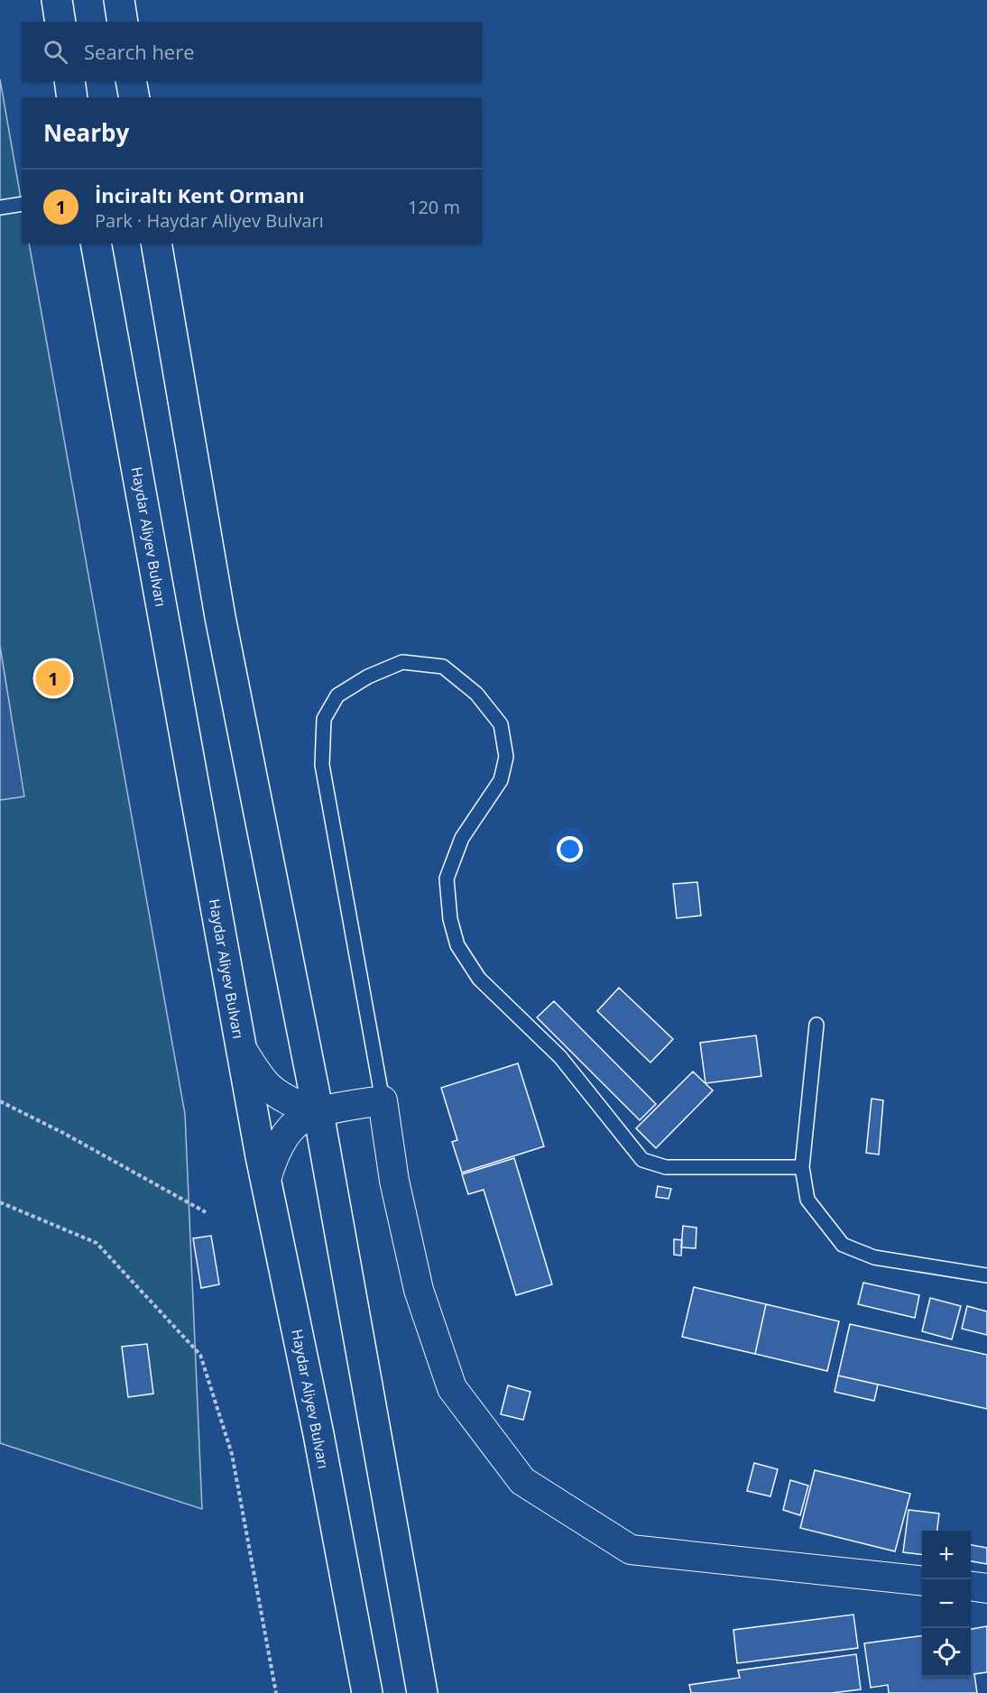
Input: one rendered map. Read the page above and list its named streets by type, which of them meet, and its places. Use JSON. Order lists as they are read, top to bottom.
{
  "streets": {
    "main road": ["Haydar Aliyev Bulvarı"]
  },
  "page": {
    "search": "Search here",
    "heading": "Nearby",
    "list": [
      {
        "mark": "1",
        "name": "İnciraltı Kent Ormanı",
        "note": "Park · Haydar Aliyev Bulvarı",
        "value": "120 m"
      }
    ],
    "pins": "1",
    "map_buttons": ["+", "−"]
  }
}
